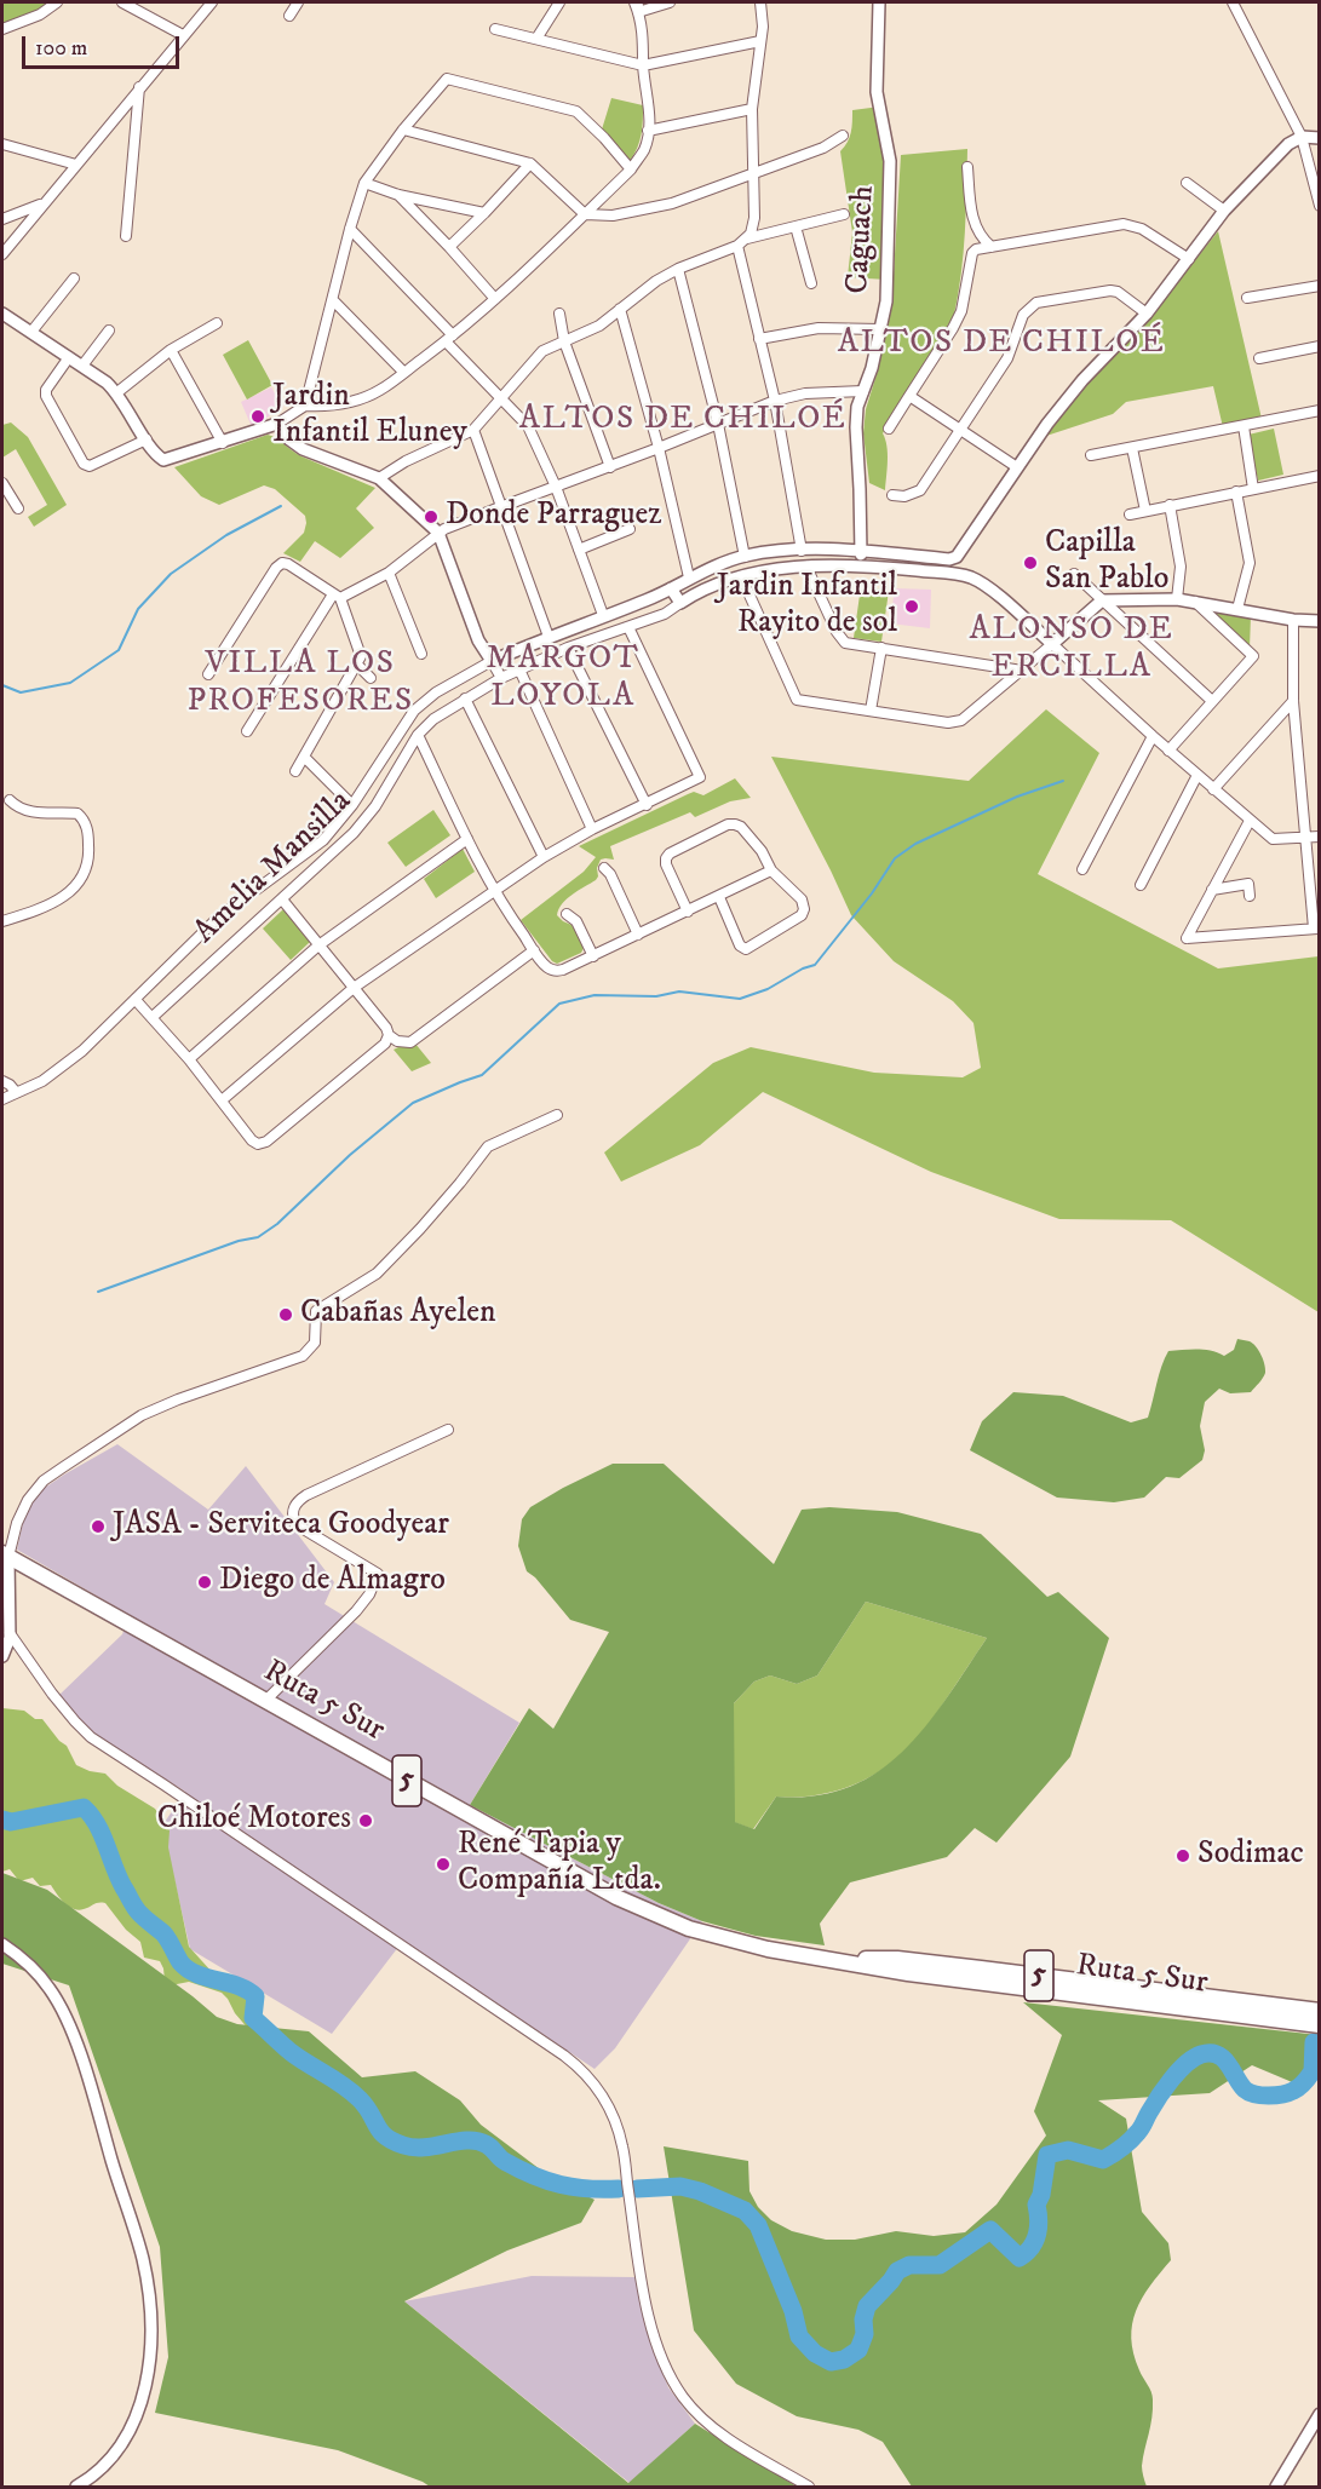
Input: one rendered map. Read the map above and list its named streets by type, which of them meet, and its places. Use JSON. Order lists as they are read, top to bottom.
{
  "streets": {
    "highway": ["Ruta 5 Sur", "5"],
    "street": ["Caguach", "Amelia Mansilla"]
  },
  "districts": [
    "ALTOS DE CHILOÉ",
    "ALTOS DE CHILOÉ",
    "ALONSO DE ERCILLA",
    "MARGOT LOYOLA",
    "VILLA LOS PROFESORES"
  ],
  "places": [
    "Jardin Infantil Eluney",
    "Donde Parraguez",
    "Capilla San Pablo",
    "Jardin Infantil Rayito de sol",
    "Cabañas Ayelen",
    "JASA - Serviteca Goodyear",
    "Diego de Almagro",
    "Chiloé Motores",
    "Sodimac",
    "René Tapia y Compañía Ltda."
  ],
  "scale_bar": "100 m"
}
